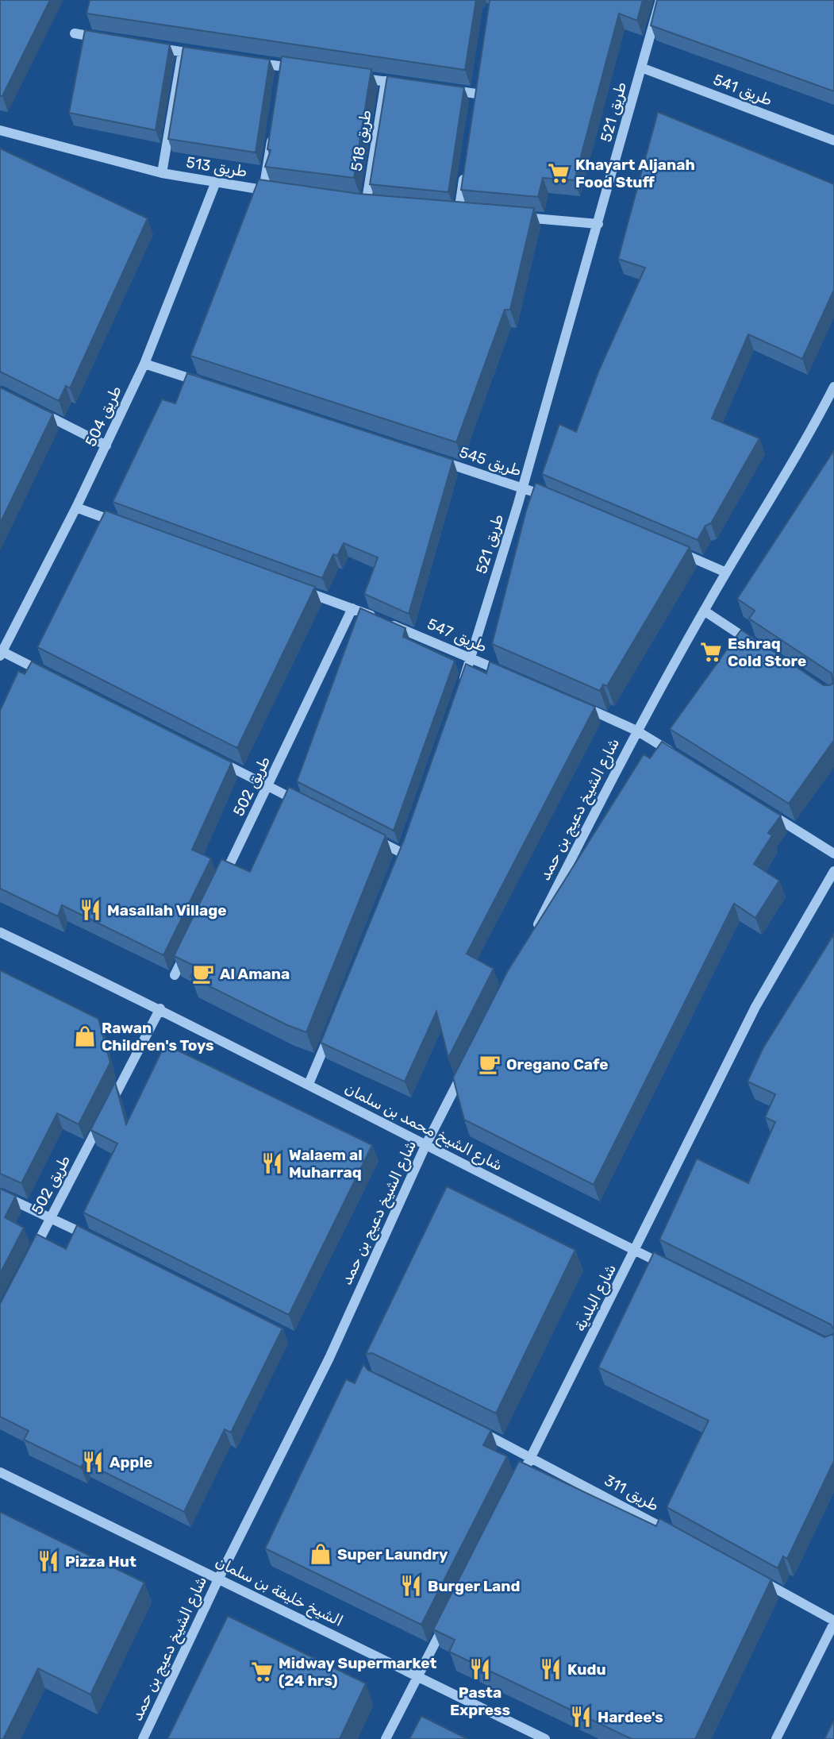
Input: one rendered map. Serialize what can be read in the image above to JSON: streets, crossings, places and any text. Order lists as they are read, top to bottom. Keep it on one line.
{"streets":{"street":["طريق 541","طريق 521","طريق 518","طريق 513","طريق 504","طريق 545","طريق 547","طريق 502","شارع الشيخ دعيج بن حمد","شارع الشيخ محمد بن سلمان","شارع البلدية","طريق 311","الشيخ خليفة بن سلمان"]},"crossings":[["طريق 541","طريق 521"],["طريق 521","طريق 545"],["طريق 521","طريق 547"],["طريق 513","طريق 504"],["طريق 547","طريق 502"],["طريق 502","شارع الشيخ محمد بن سلمان"],["شارع الشيخ دعيج بن حمد","شارع الشيخ محمد بن سلمان"],["شارع الشيخ دعيج بن حمد","الشيخ خليفة بن سلمان"],["شارع الشيخ محمد بن سلمان","شارع البلدية"],["شارع البلدية","طريق 311"]],"places":{"supermarket":["Khayart Aljanah Food Stuff","Eshraq Cold Store","Midway Supermarket (24 hrs)"],"restaurant":["Masallah Village","Walaem al Muharraq","Apple","Pizza Hut","Burger Land","Pasta Express","Kudu","Hardee's"],"cafe":["Al Amana","Oregano Cafe"],"shop":["Rawan Children's Toys","Super Laundry"]}}
